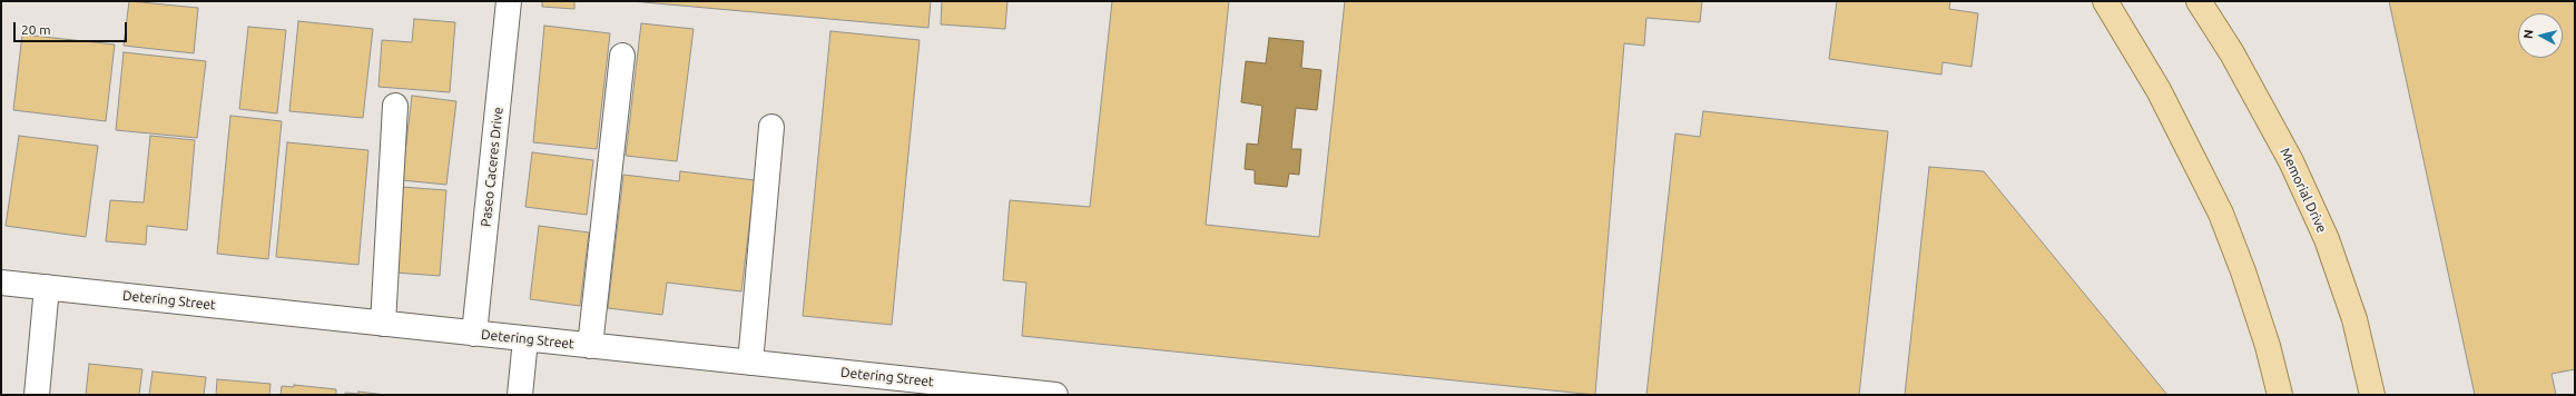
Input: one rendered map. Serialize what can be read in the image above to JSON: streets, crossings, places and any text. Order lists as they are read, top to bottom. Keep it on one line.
{"streets":{"main road":["Memorial Drive"],"street":["Paseo Caceres Drive","Detering Street"]},"crossings":[["Paseo Caceres Drive","Detering Street"]],"scale_bar":"20 m","north":"left"}
